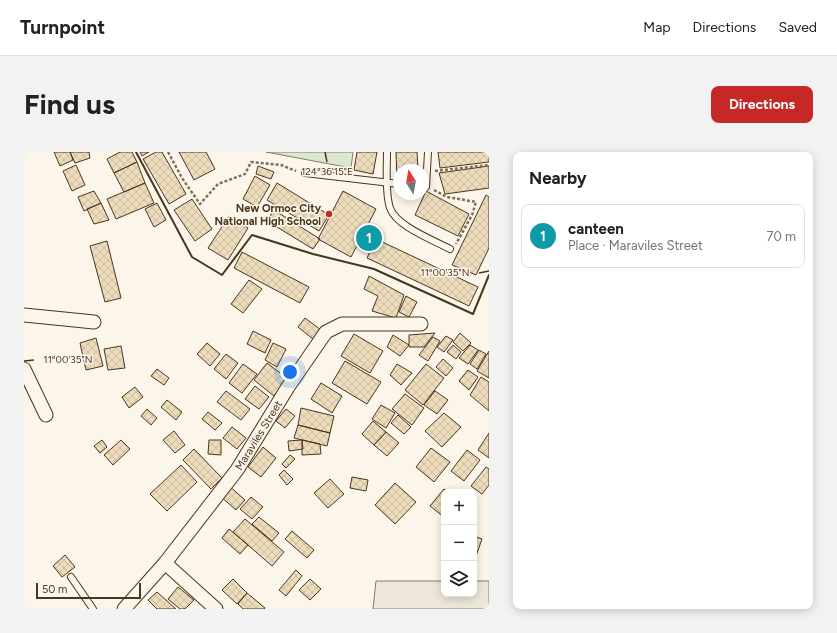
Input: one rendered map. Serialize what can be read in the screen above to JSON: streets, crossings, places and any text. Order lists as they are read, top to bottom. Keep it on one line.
{"streets":{"street":["Maraviles Street"]},"places":["New Ormoc City National High School"],"scale_bar":"50 m","north":"top","page":{"header":"Turnpoint","nav":["Map","Directions","Saved"],"buttons":"Directions","title":"Find us","heading":"Nearby","list":[{"mark":"1","name":"canteen","note":"Place · Maraviles Street","value":"70 m"}],"pins":"1","map_buttons":["+","−"],"scale":"50 m"},"coordinates":["124°36'15\"E","11°00'35\"N"]}
